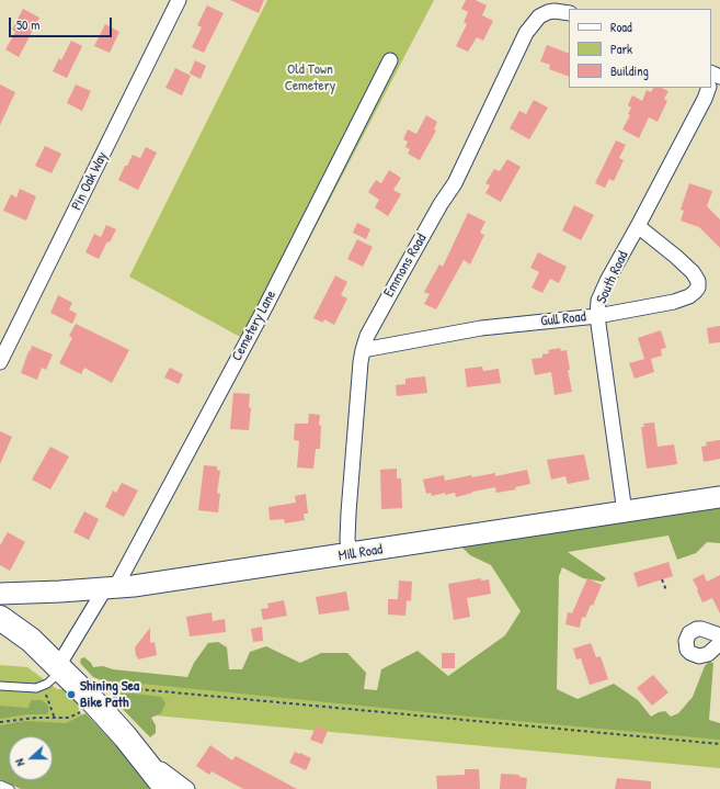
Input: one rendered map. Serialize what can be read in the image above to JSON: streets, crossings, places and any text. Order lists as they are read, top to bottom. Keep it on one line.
{"streets":{"street":["Pin Oak Way","Emmons Road","South Road","Gull Road","Cemetery Lane","Mill Road"]},"crossings":[["Emmons Road","Gull Road"],["Emmons Road","Mill Road"],["South Road","Gull Road"],["South Road","Mill Road"],["Cemetery Lane","Mill Road"]],"parks":["Old Town Cemetery"],"places":["Shining Sea Bike Path"],"legend":["Road","Park","Building"],"scale_bar":"50 m","north":"left"}
